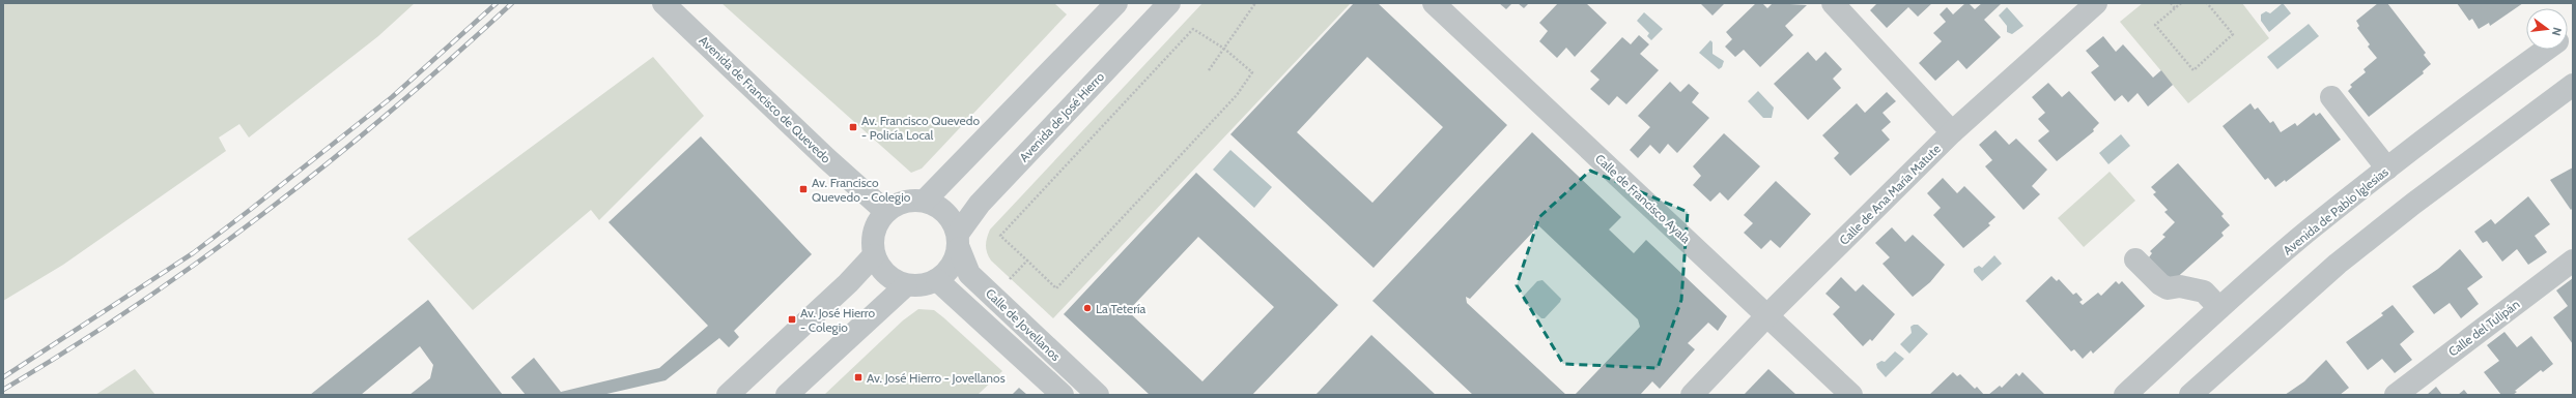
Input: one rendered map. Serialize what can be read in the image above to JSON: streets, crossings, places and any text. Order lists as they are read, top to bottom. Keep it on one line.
{"streets":{"street":["Avenida de Francisco de Quevedo","Avenida de José Hierro","Calle de Ana María Matute","Calle de Francisco Ayala","Avenida de Pablo Iglesias","Calle de Jovellanos","Calle del Tulipán"]},"crossings":[["Avenida de Francisco de Quevedo","Avenida de José Hierro"],["Avenida de Francisco de Quevedo","Calle de Jovellanos"],["Avenida de José Hierro","Calle de Jovellanos"],["Calle de Ana María Matute","Calle de Francisco Ayala"]],"places":{"transit":["Av. Francisco Quevedo - Policía Local","Av. Francisco Quevedo - Colegio","Av. José Hierro - Colegio","Av. José Hierro - Jovellanos"],"other":["La Tetería"]},"north":"right"}
